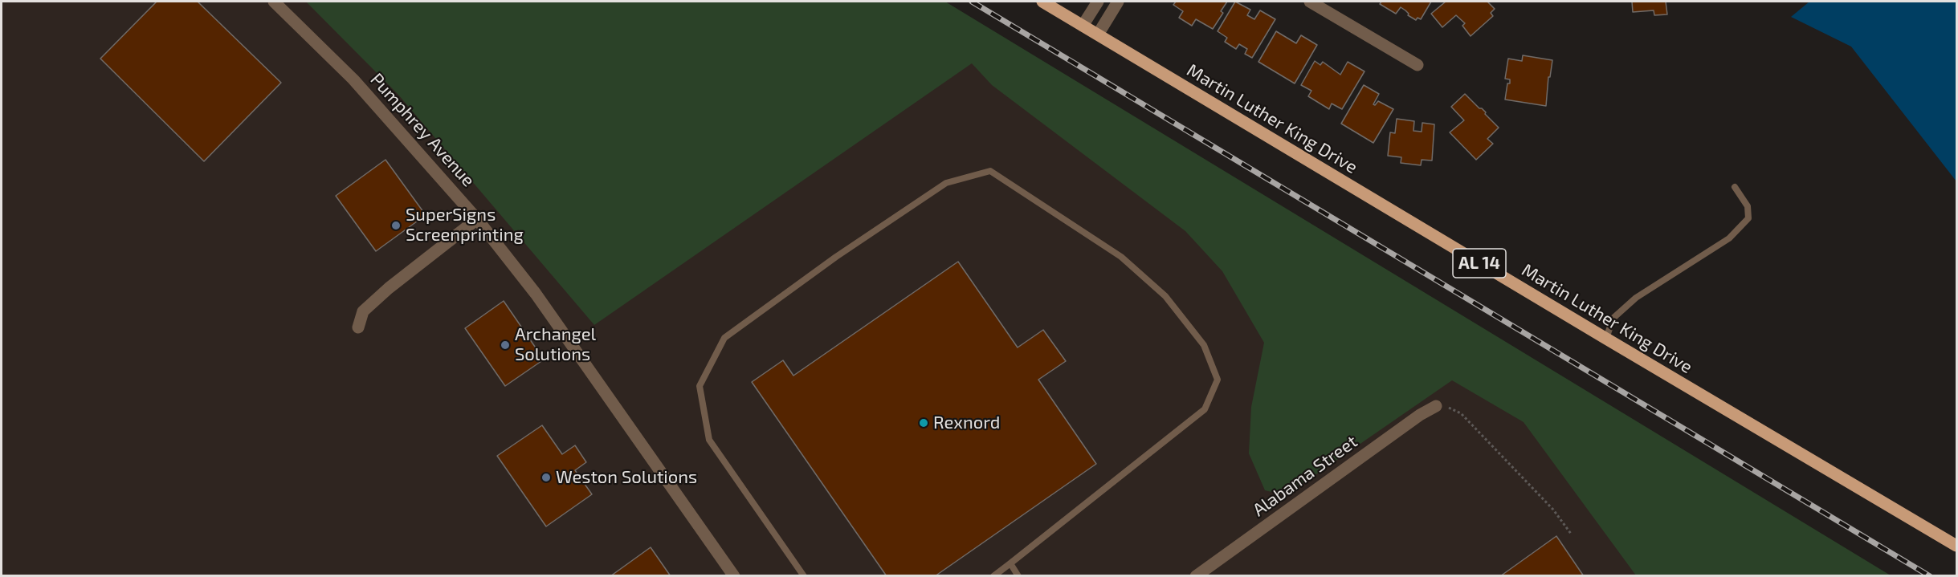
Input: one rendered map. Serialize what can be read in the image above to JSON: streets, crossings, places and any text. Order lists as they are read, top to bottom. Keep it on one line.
{"streets":{"main road":["Martin Luther King Drive","AL 14"],"street":["Pumphrey Avenue","Alabama Street"]},"places":["SuperSigns Screenprinting","Archangel Solutions","Rexnord","Weston Solutions"]}
